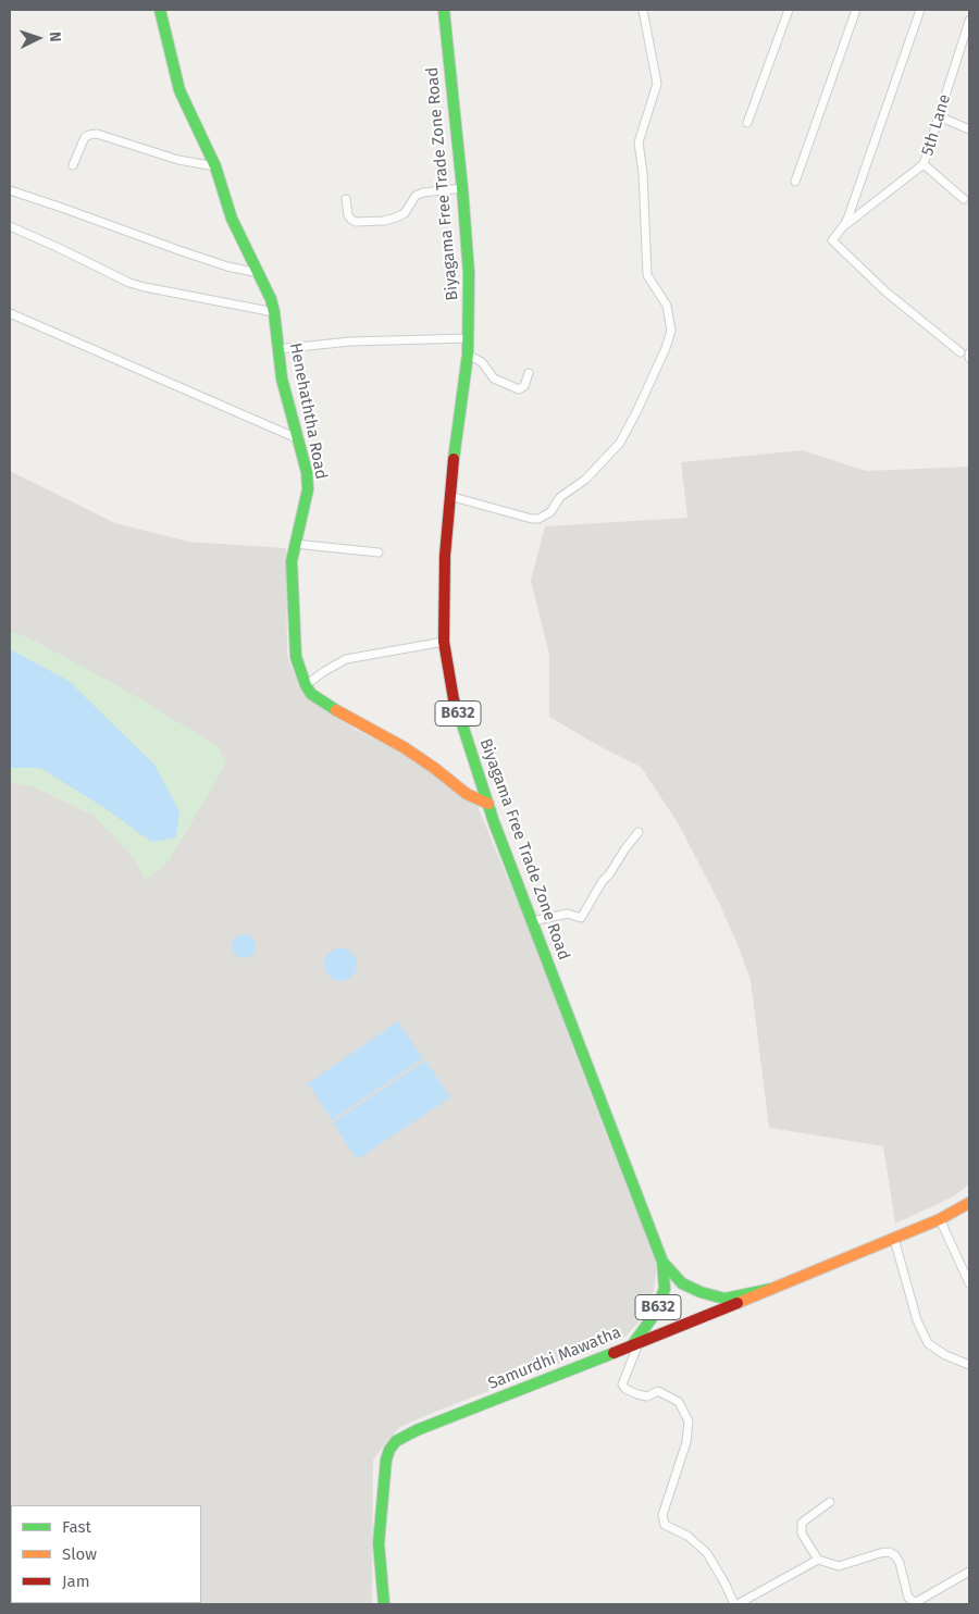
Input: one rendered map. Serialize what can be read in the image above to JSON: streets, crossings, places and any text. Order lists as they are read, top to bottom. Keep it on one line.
{"streets":{"main road":["Biyagama Free Trade Zone Road","Henehaththa Road","B632","Samurdhi Mawatha"],"street":["5th Lane"]},"crossings":[["Biyagama Free Trade Zone Road","Henehaththa Road"],["Biyagama Free Trade Zone Road","Samurdhi Mawatha"]],"legend":["Fast","Slow","Jam"],"north":"right"}
